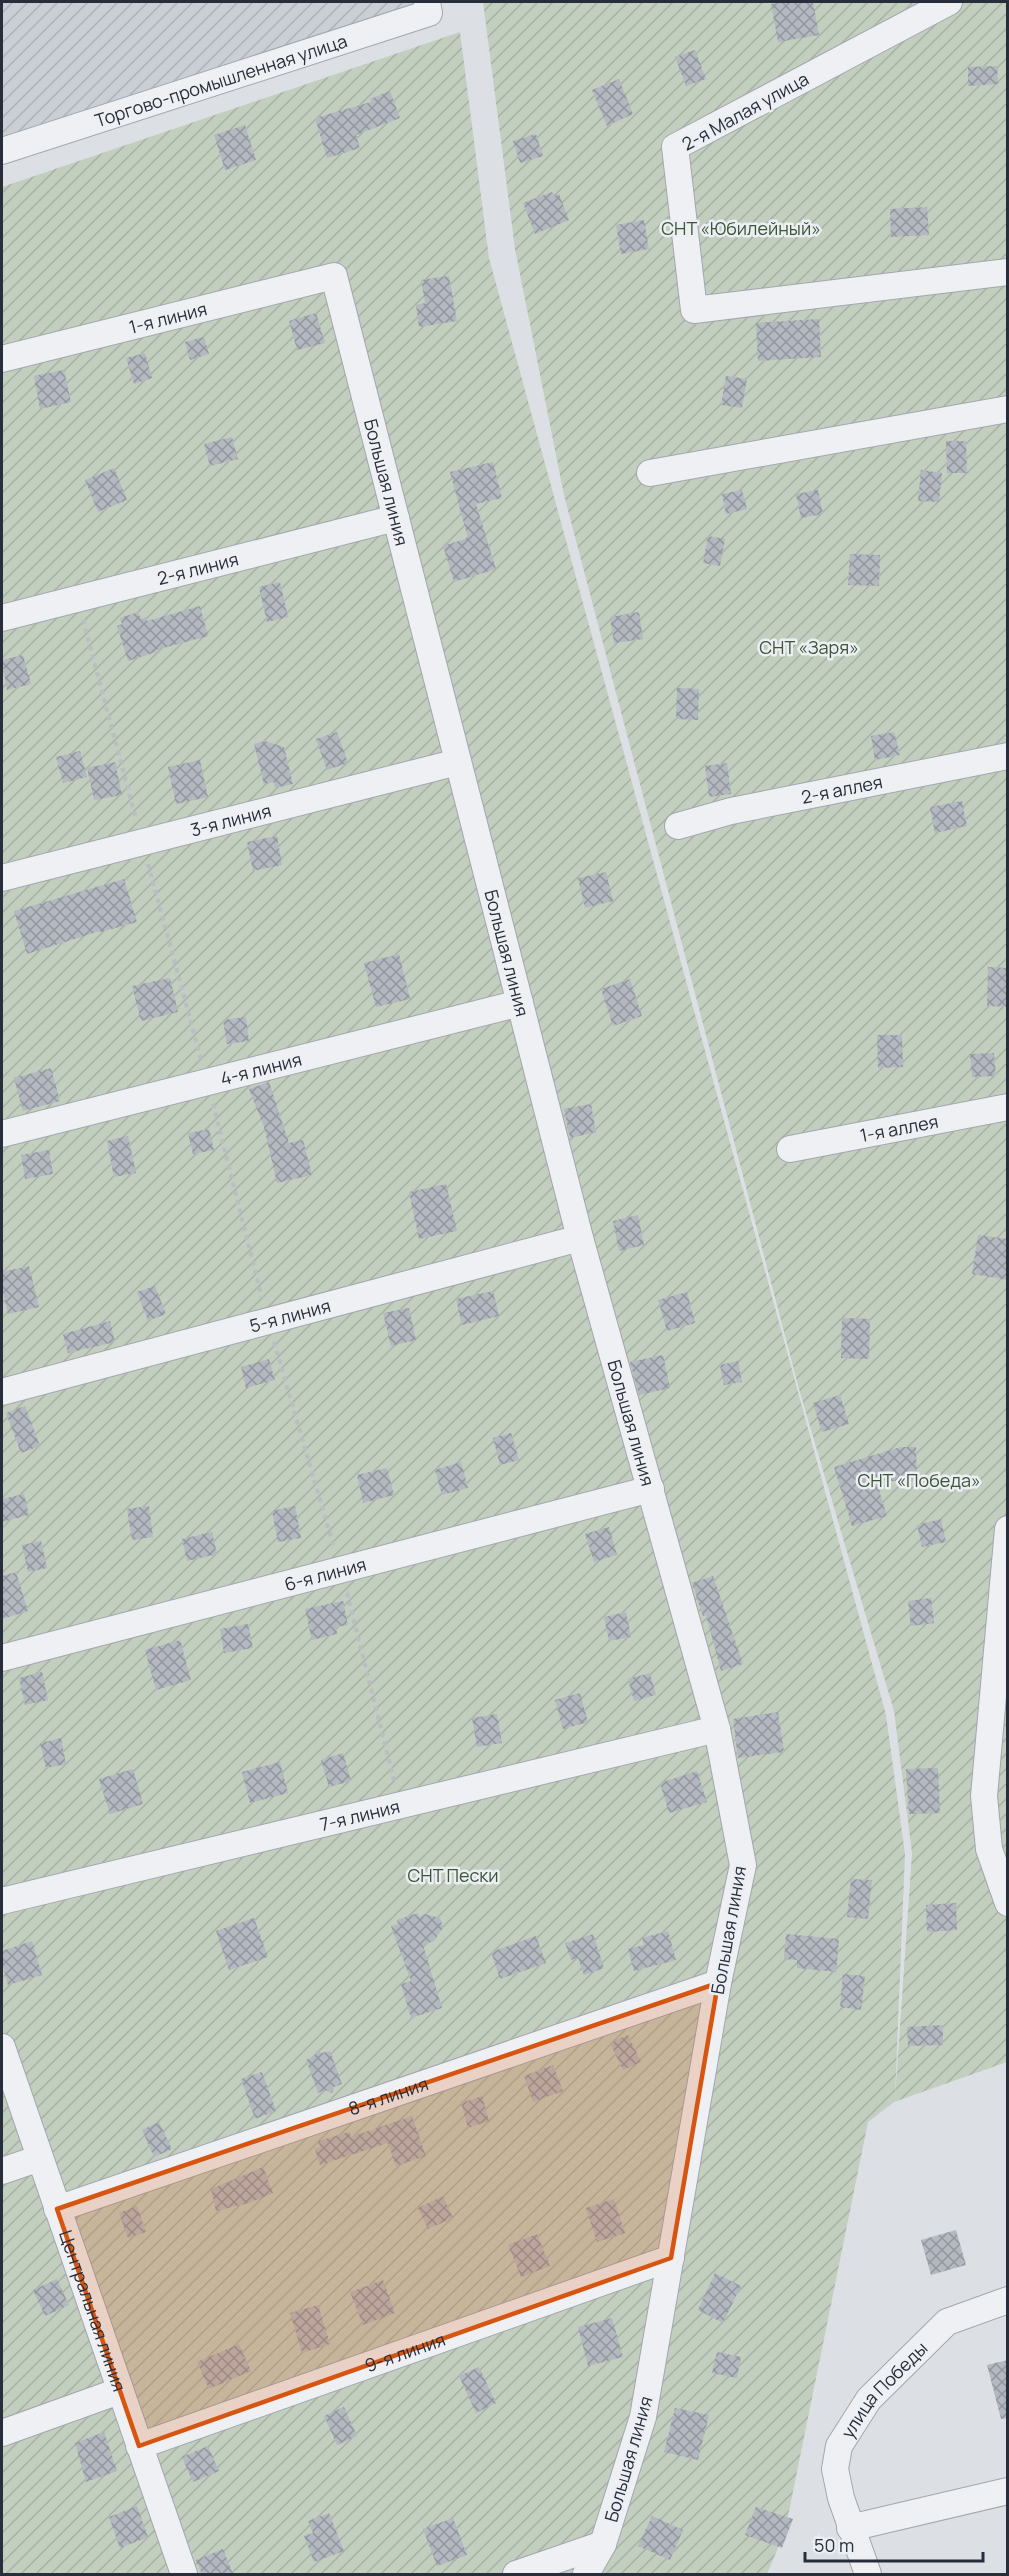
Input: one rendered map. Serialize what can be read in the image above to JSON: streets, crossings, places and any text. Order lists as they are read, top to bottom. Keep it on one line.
{"streets":{"street":["Торгово-промышленная улица","2-я Малая улица","1-я линия","Большая линия","2-я линия","2-я аллея","3-я линия","4-я линия","1-я аллея","5-я линия","6-я линия","7-я линия","8-я линия","Центральная линия","9-я линия","улица Победы"]},"crossings":[["1-я линия","Большая линия"],["Большая линия","2-я линия"],["Большая линия","3-я линия"],["Большая линия","4-я линия"],["Большая линия","5-я линия"],["Большая линия","6-я линия"],["Большая линия","7-я линия"],["Большая линия","8-я линия"],["Большая линия","9-я линия"],["8-я линия","Центральная линия"],["Центральная линия","9-я линия"]],"parks":["СНТ «Юбилейный»","СНТ «Заря»","СНТ «Победа»","СНТ Пески"],"scale_bar":"50 m"}
